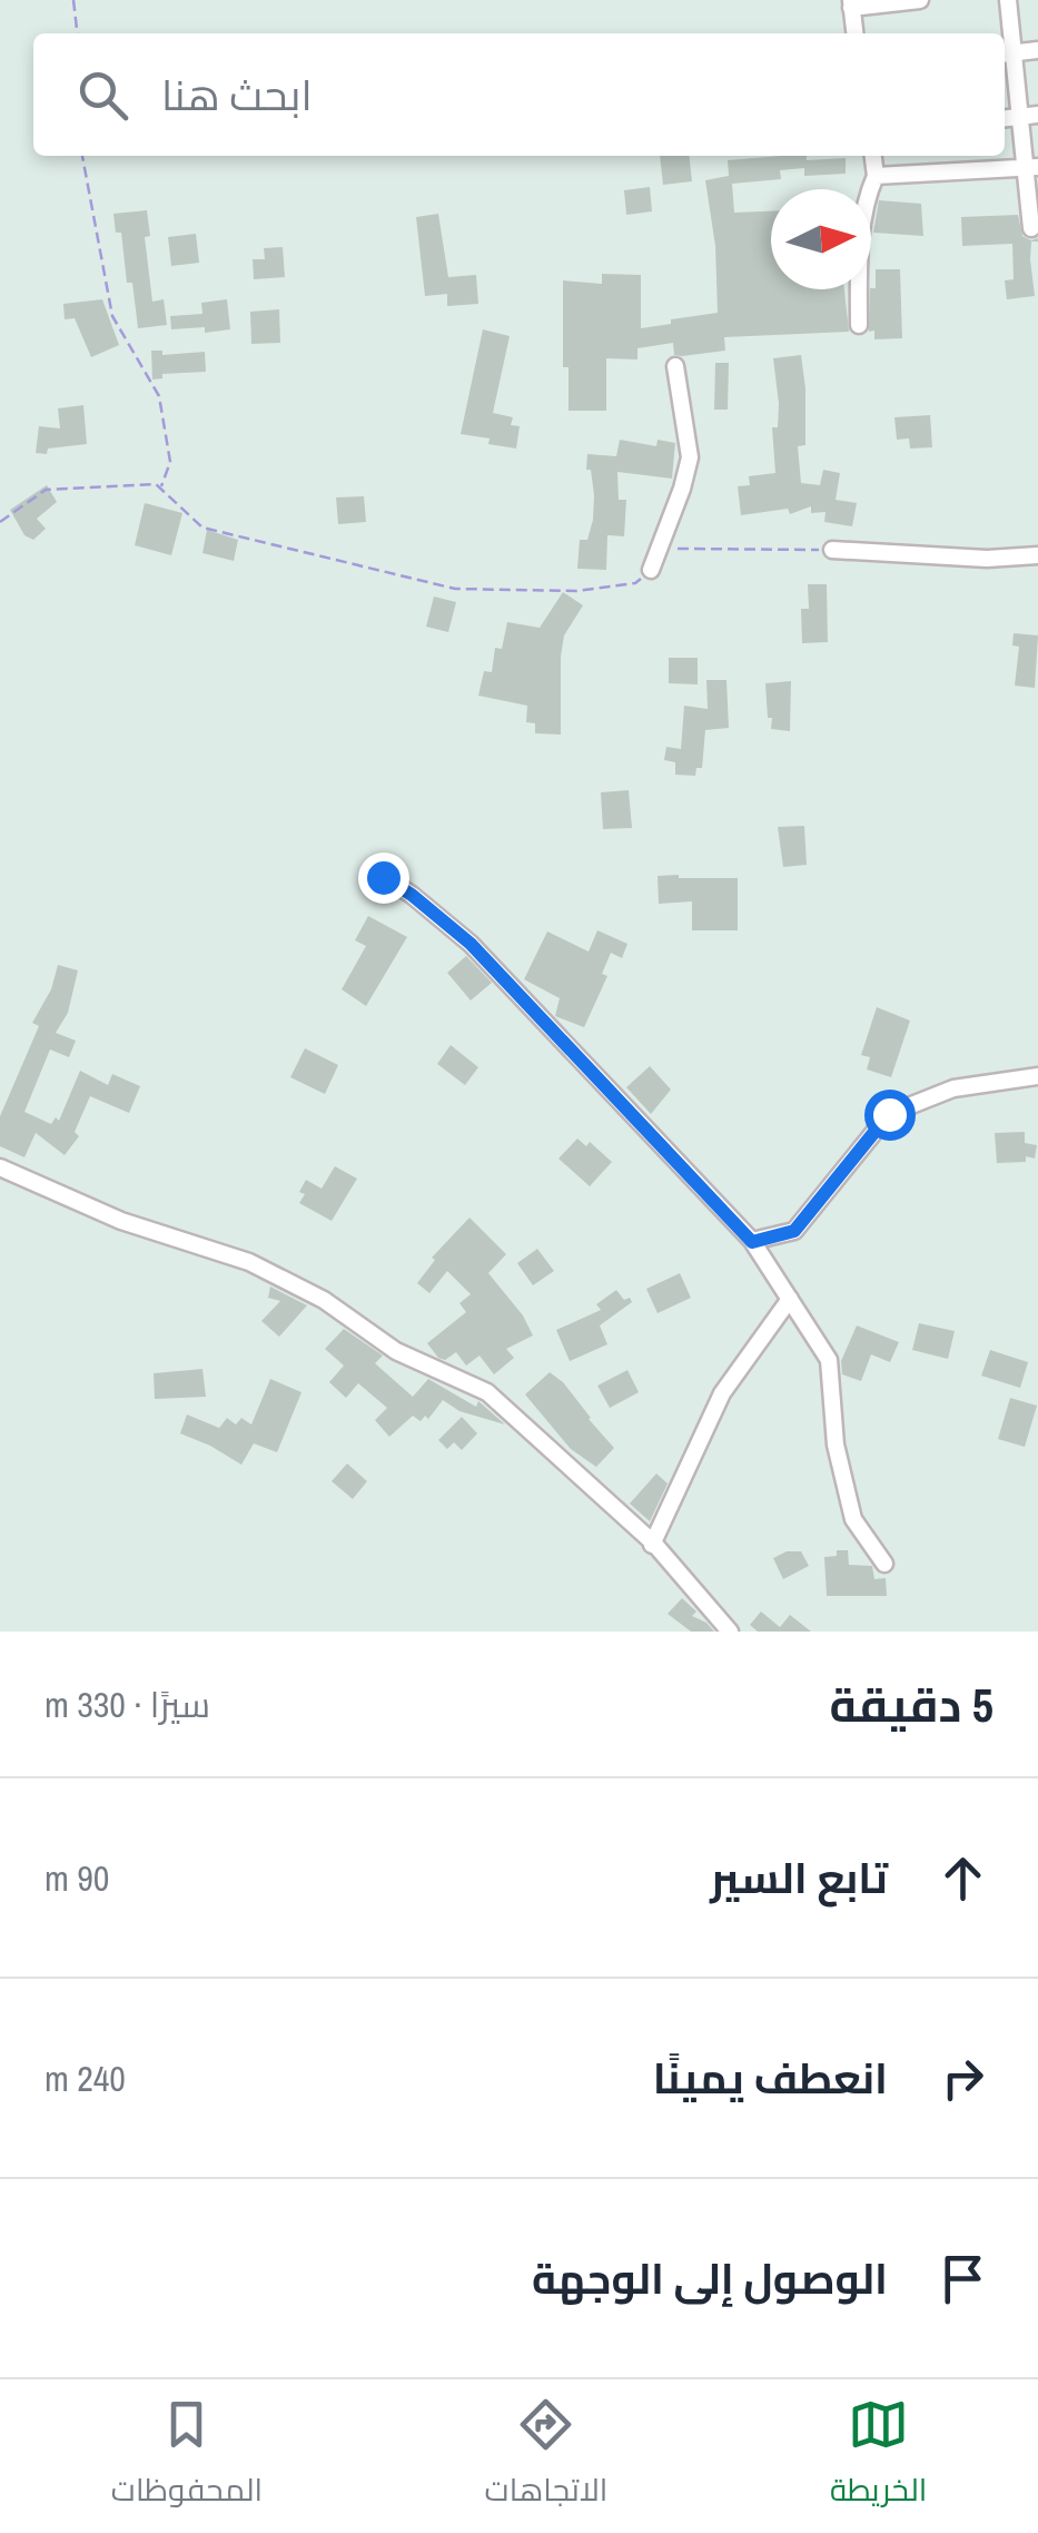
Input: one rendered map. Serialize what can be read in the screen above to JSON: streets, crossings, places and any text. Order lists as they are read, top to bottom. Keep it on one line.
{"north":"right","page":{"search":"ابحث هنا","heading":["5 دقيقة","سيرًا · 330 m"],"list":[["تابع السير","90 m"],["انعطف يمينًا","240 m"],"الوصول إلى الوجهة"],"nav":["الخريطة","الاتجاهات","المحفوظات"]}}
